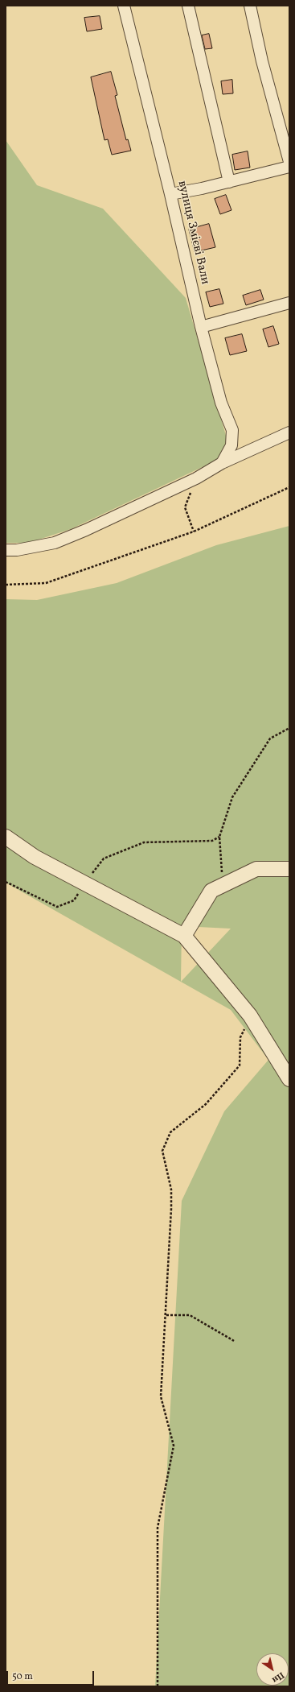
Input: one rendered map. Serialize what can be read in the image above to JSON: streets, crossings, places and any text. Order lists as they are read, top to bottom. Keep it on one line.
{"streets":{"street":["вулиця Змієві Вали"]},"scale_bar":"50 m","north":"bottom right"}
